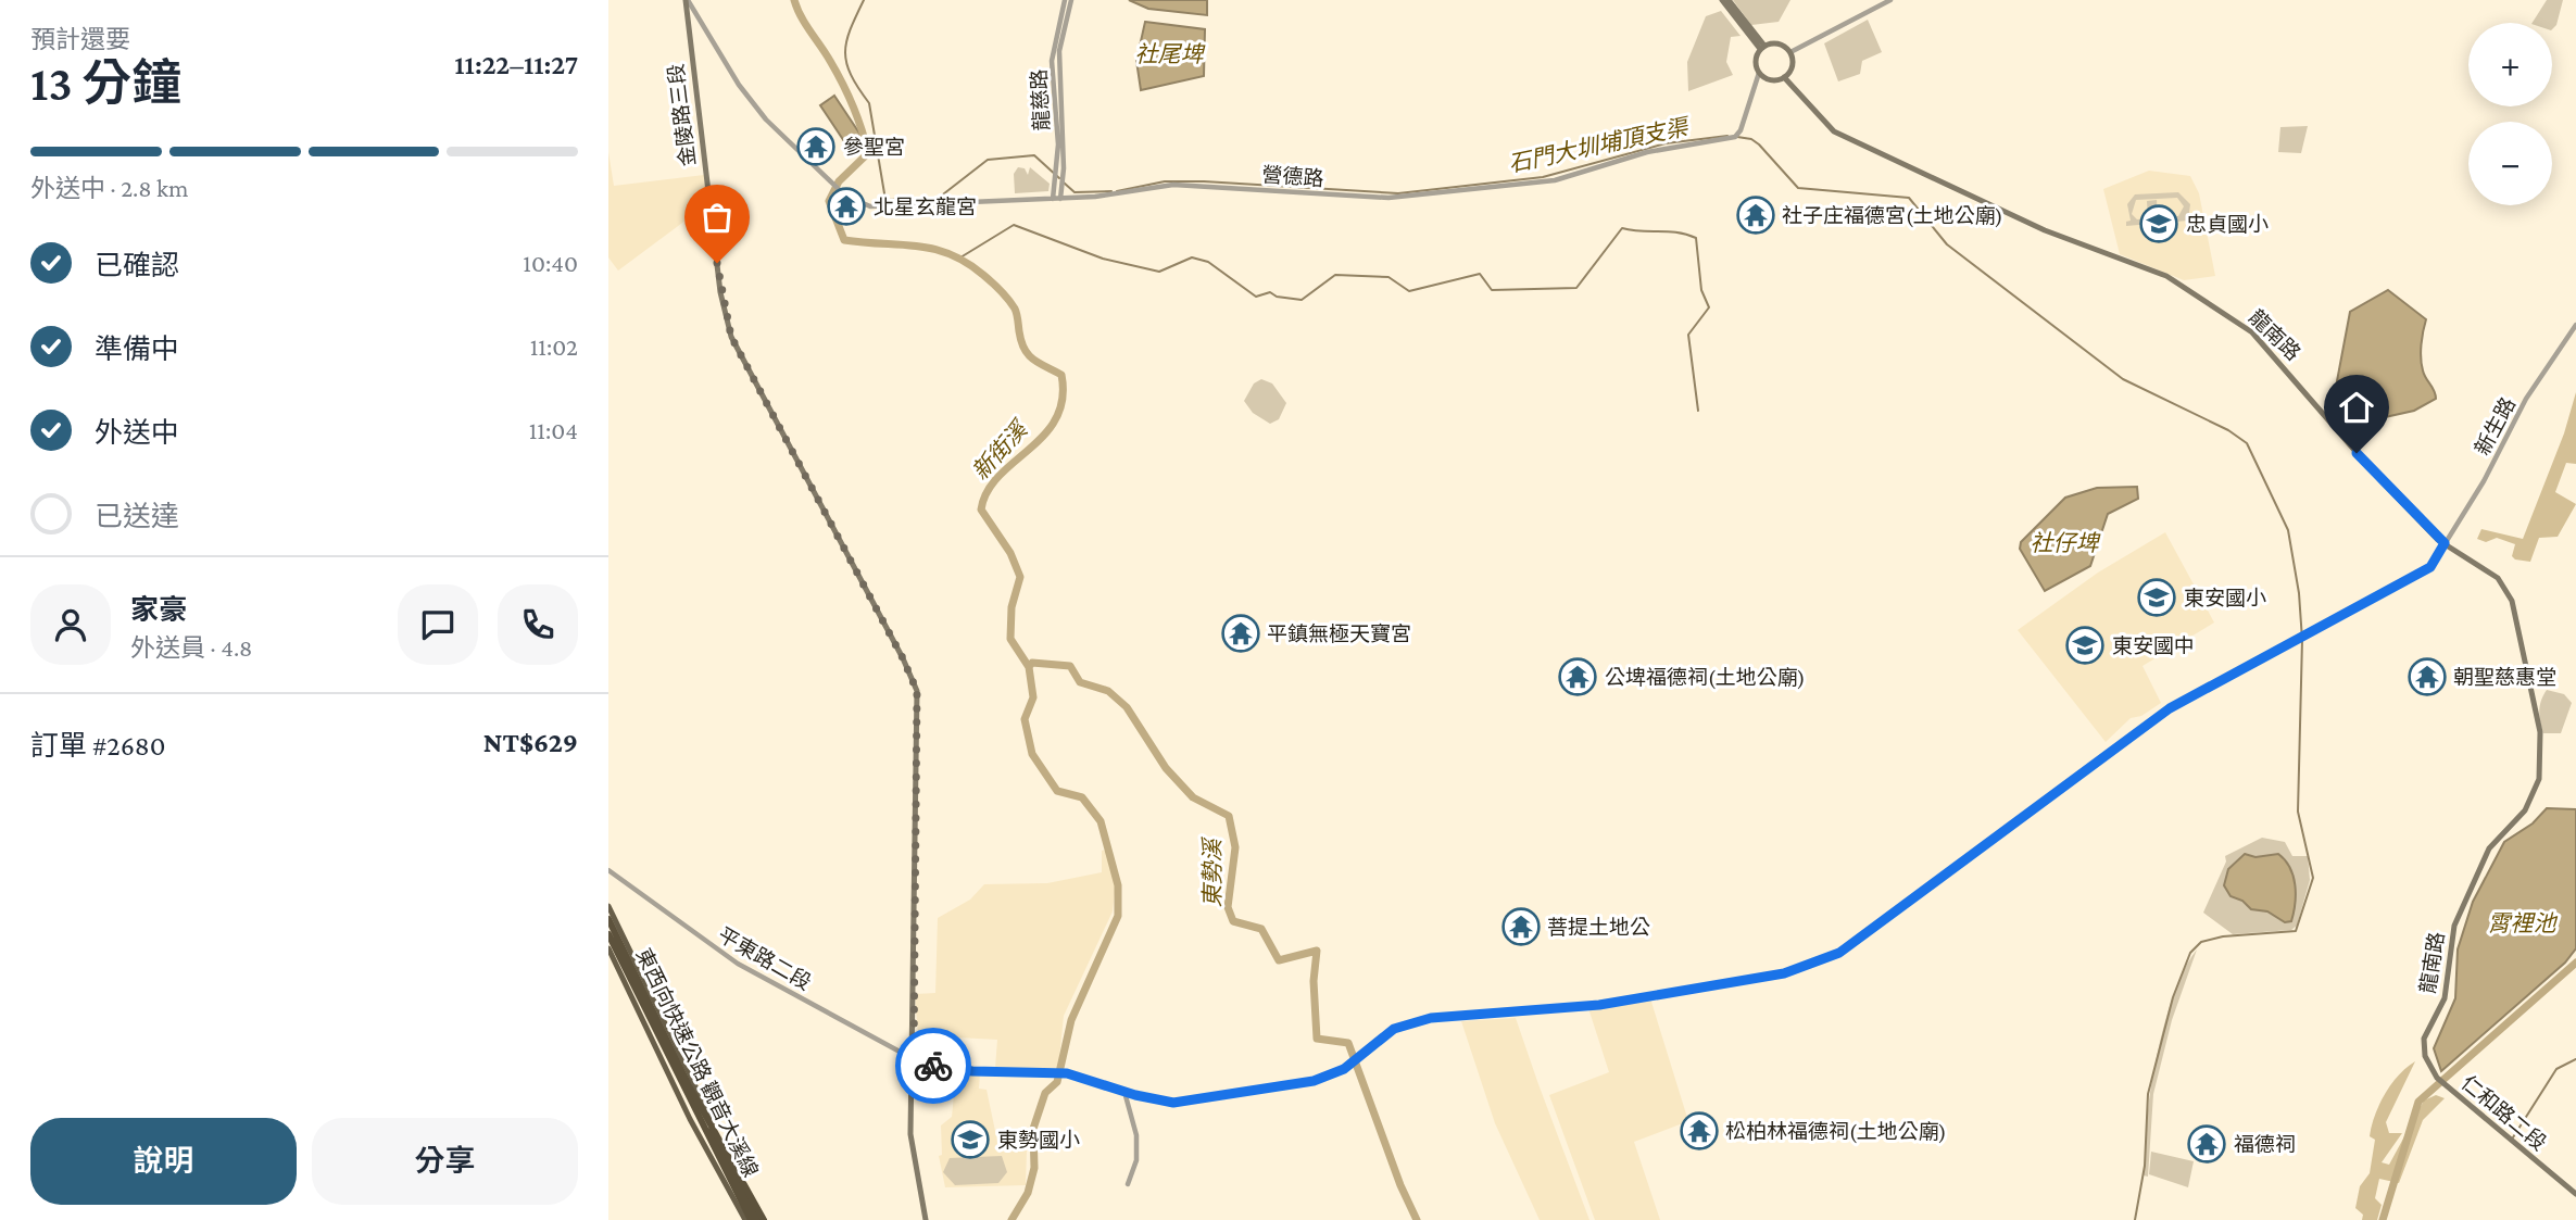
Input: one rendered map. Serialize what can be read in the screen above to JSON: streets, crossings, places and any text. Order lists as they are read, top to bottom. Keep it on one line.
{"streets":{"highway":["東西向快速公路 觀音大溪線"],"main road":["金陵路三段","龍南路","仁和路二段"],"street":["龍慈路","營德路","新生路","平東路二段"]},"crossings":[["龍慈路","營德路"],["金陵路三段","營德路"],["金陵路三段","平東路二段"],["營德路","龍南路"],["龍南路","新生路"],["龍南路","仁和路二段"],["新生路","平東路二段"]],"water":["社尾埤","石門大圳埔頂支渠","新街溪","社仔埤","東勢溪","霄裡池"],"places":{"temple":["參聖宮","北星玄龍宮","社子庄福德宮(土地公廟)","平鎮無極天寶宮","公埤福德祠(土地公廟)","朝聖慈惠堂","菩提土地公","松柏林福德祠(土地公廟)","福德祠"],"school or university":["忠貞國小","東安國小","東安國中","東勢國小"]},"page":{"heading":["13 分鐘","預計還要","11:22–11:27"],"panel":["家豪","外送員 · 4.8","訂單 #2680","NT$629"],"map_buttons":["+","−"],"bar":"外送中 · 2.8 km","list":[["已確認","10:40"],["準備中","11:02"],["外送中","11:04"],"已送達"],"buttons":["說明","分享"]}}
